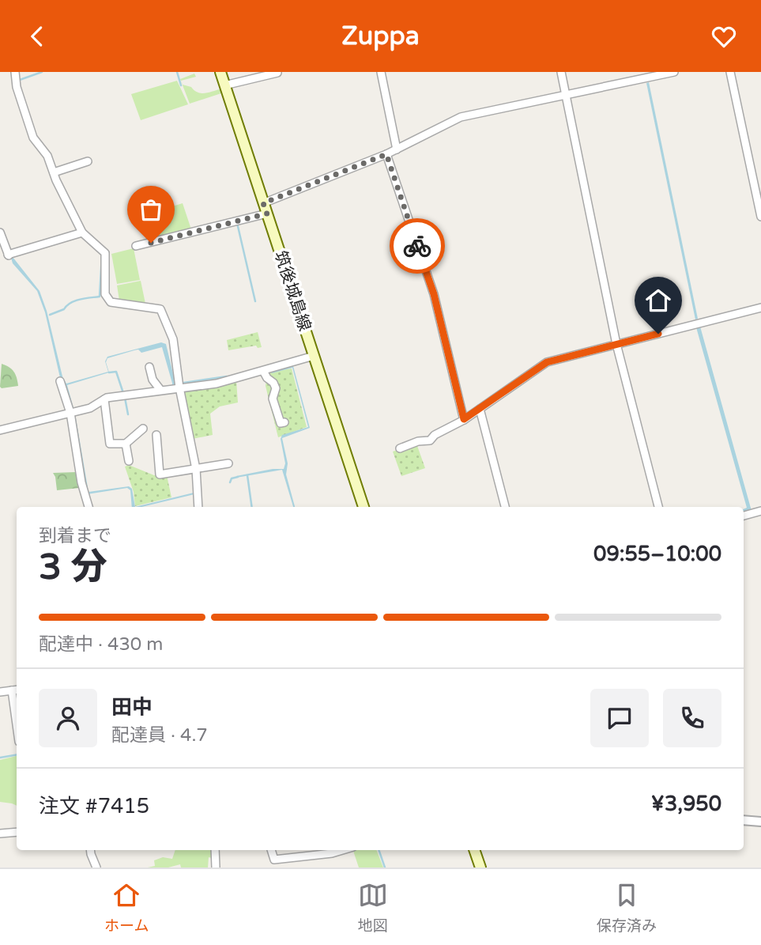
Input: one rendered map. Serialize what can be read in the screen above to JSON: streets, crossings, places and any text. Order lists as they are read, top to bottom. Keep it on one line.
{"streets":{"main road":["筑後城島線"]},"page":{"header":"Zuppa","heading":["3 分","到着まで","09:55–10:00"],"panel":["田中","配達員 · 4.7","注文 #7415","¥3,950"],"bar":"配達中 · 430 m","tabs":["ホーム","地図","保存済み"]}}
